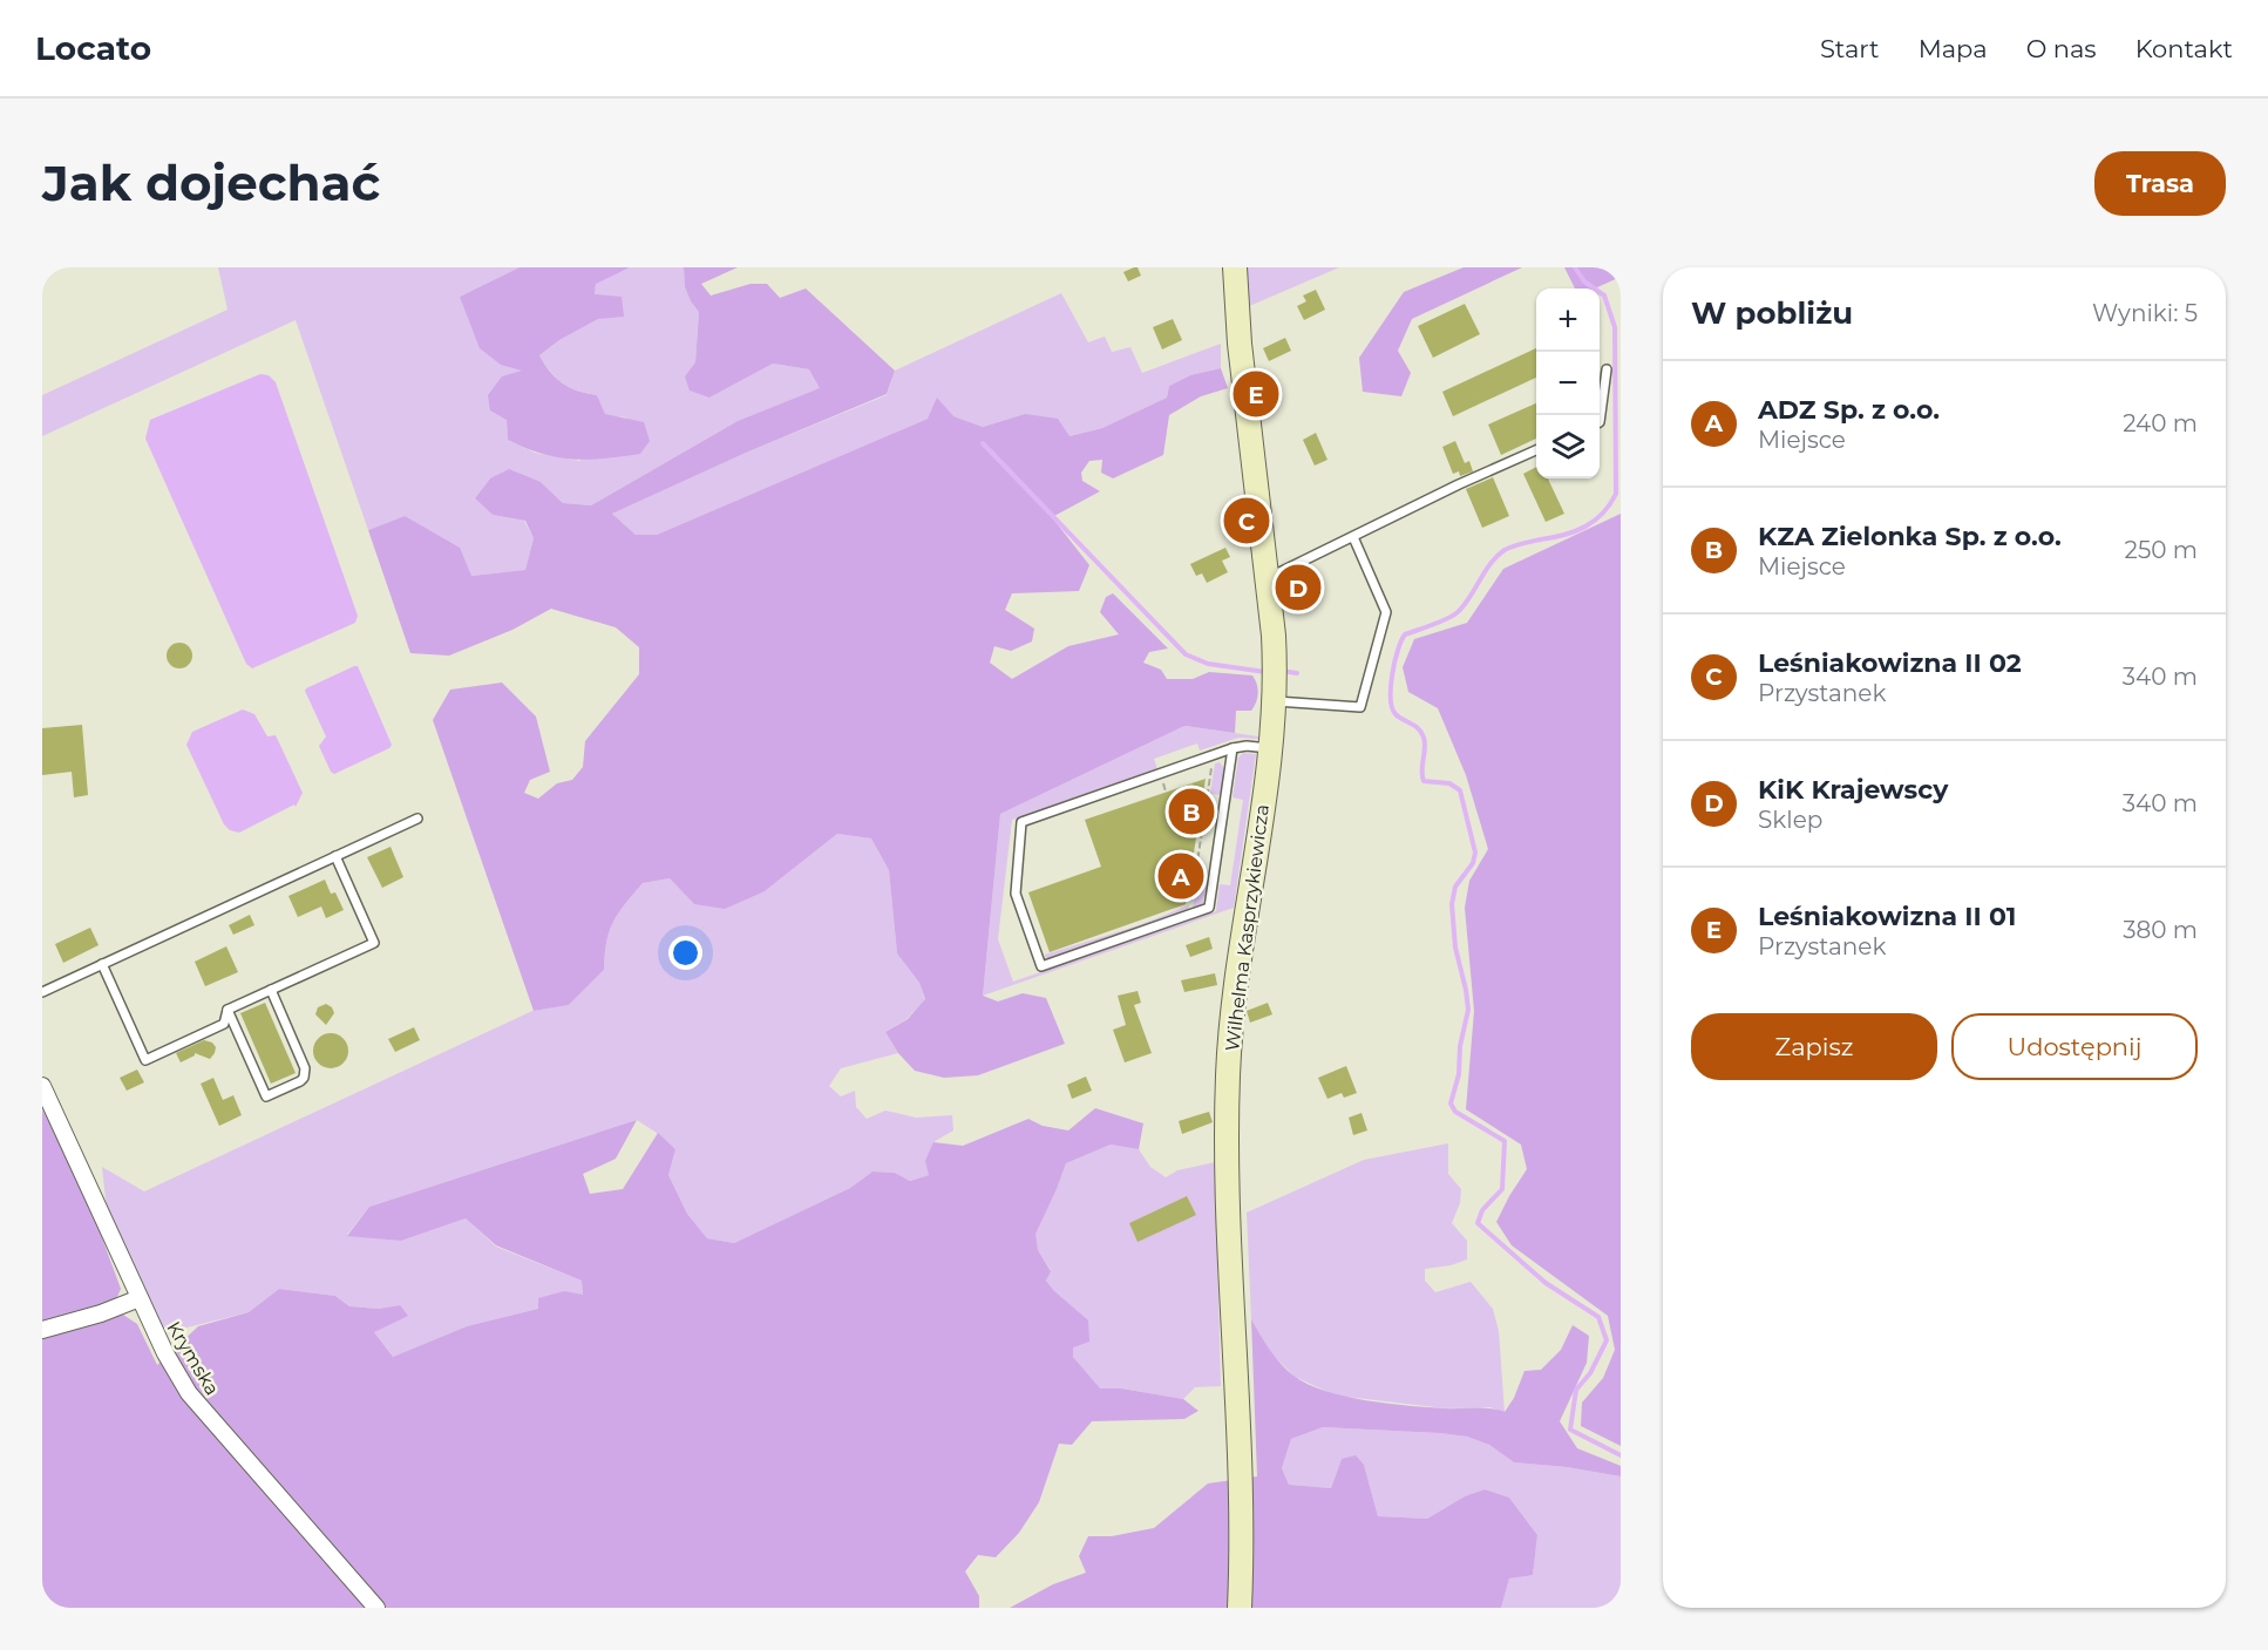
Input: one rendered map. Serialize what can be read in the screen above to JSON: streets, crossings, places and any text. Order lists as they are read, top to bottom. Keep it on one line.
{"streets":{"street":["Wilhelma Kasprzykiewicza","Krymska"]},"page":{"header":"Locato","nav":["Start","Mapa","O nas","Kontakt"],"buttons":["Trasa",["Zapisz","Udostępnij"]],"title":"Jak dojechać","heading":["W pobliżu","Wyniki: 5"],"map_buttons":["+","−"],"list":[{"mark":"A","name":"ADZ Sp. z o.o.","note":"Miejsce","value":"240 m"},{"mark":"B","name":"KZA Zielonka Sp. z o.o.","note":"Miejsce","value":"250 m"},{"mark":"C","name":"Leśniakowizna II 02","note":"Przystanek","value":"340 m"},{"mark":"D","name":"KiK Krajewscy","note":"Sklep","value":"340 m"},{"mark":"E","name":"Leśniakowizna II 01","note":"Przystanek","value":"380 m"}],"pins":["E","C","D","B","A"]}}
